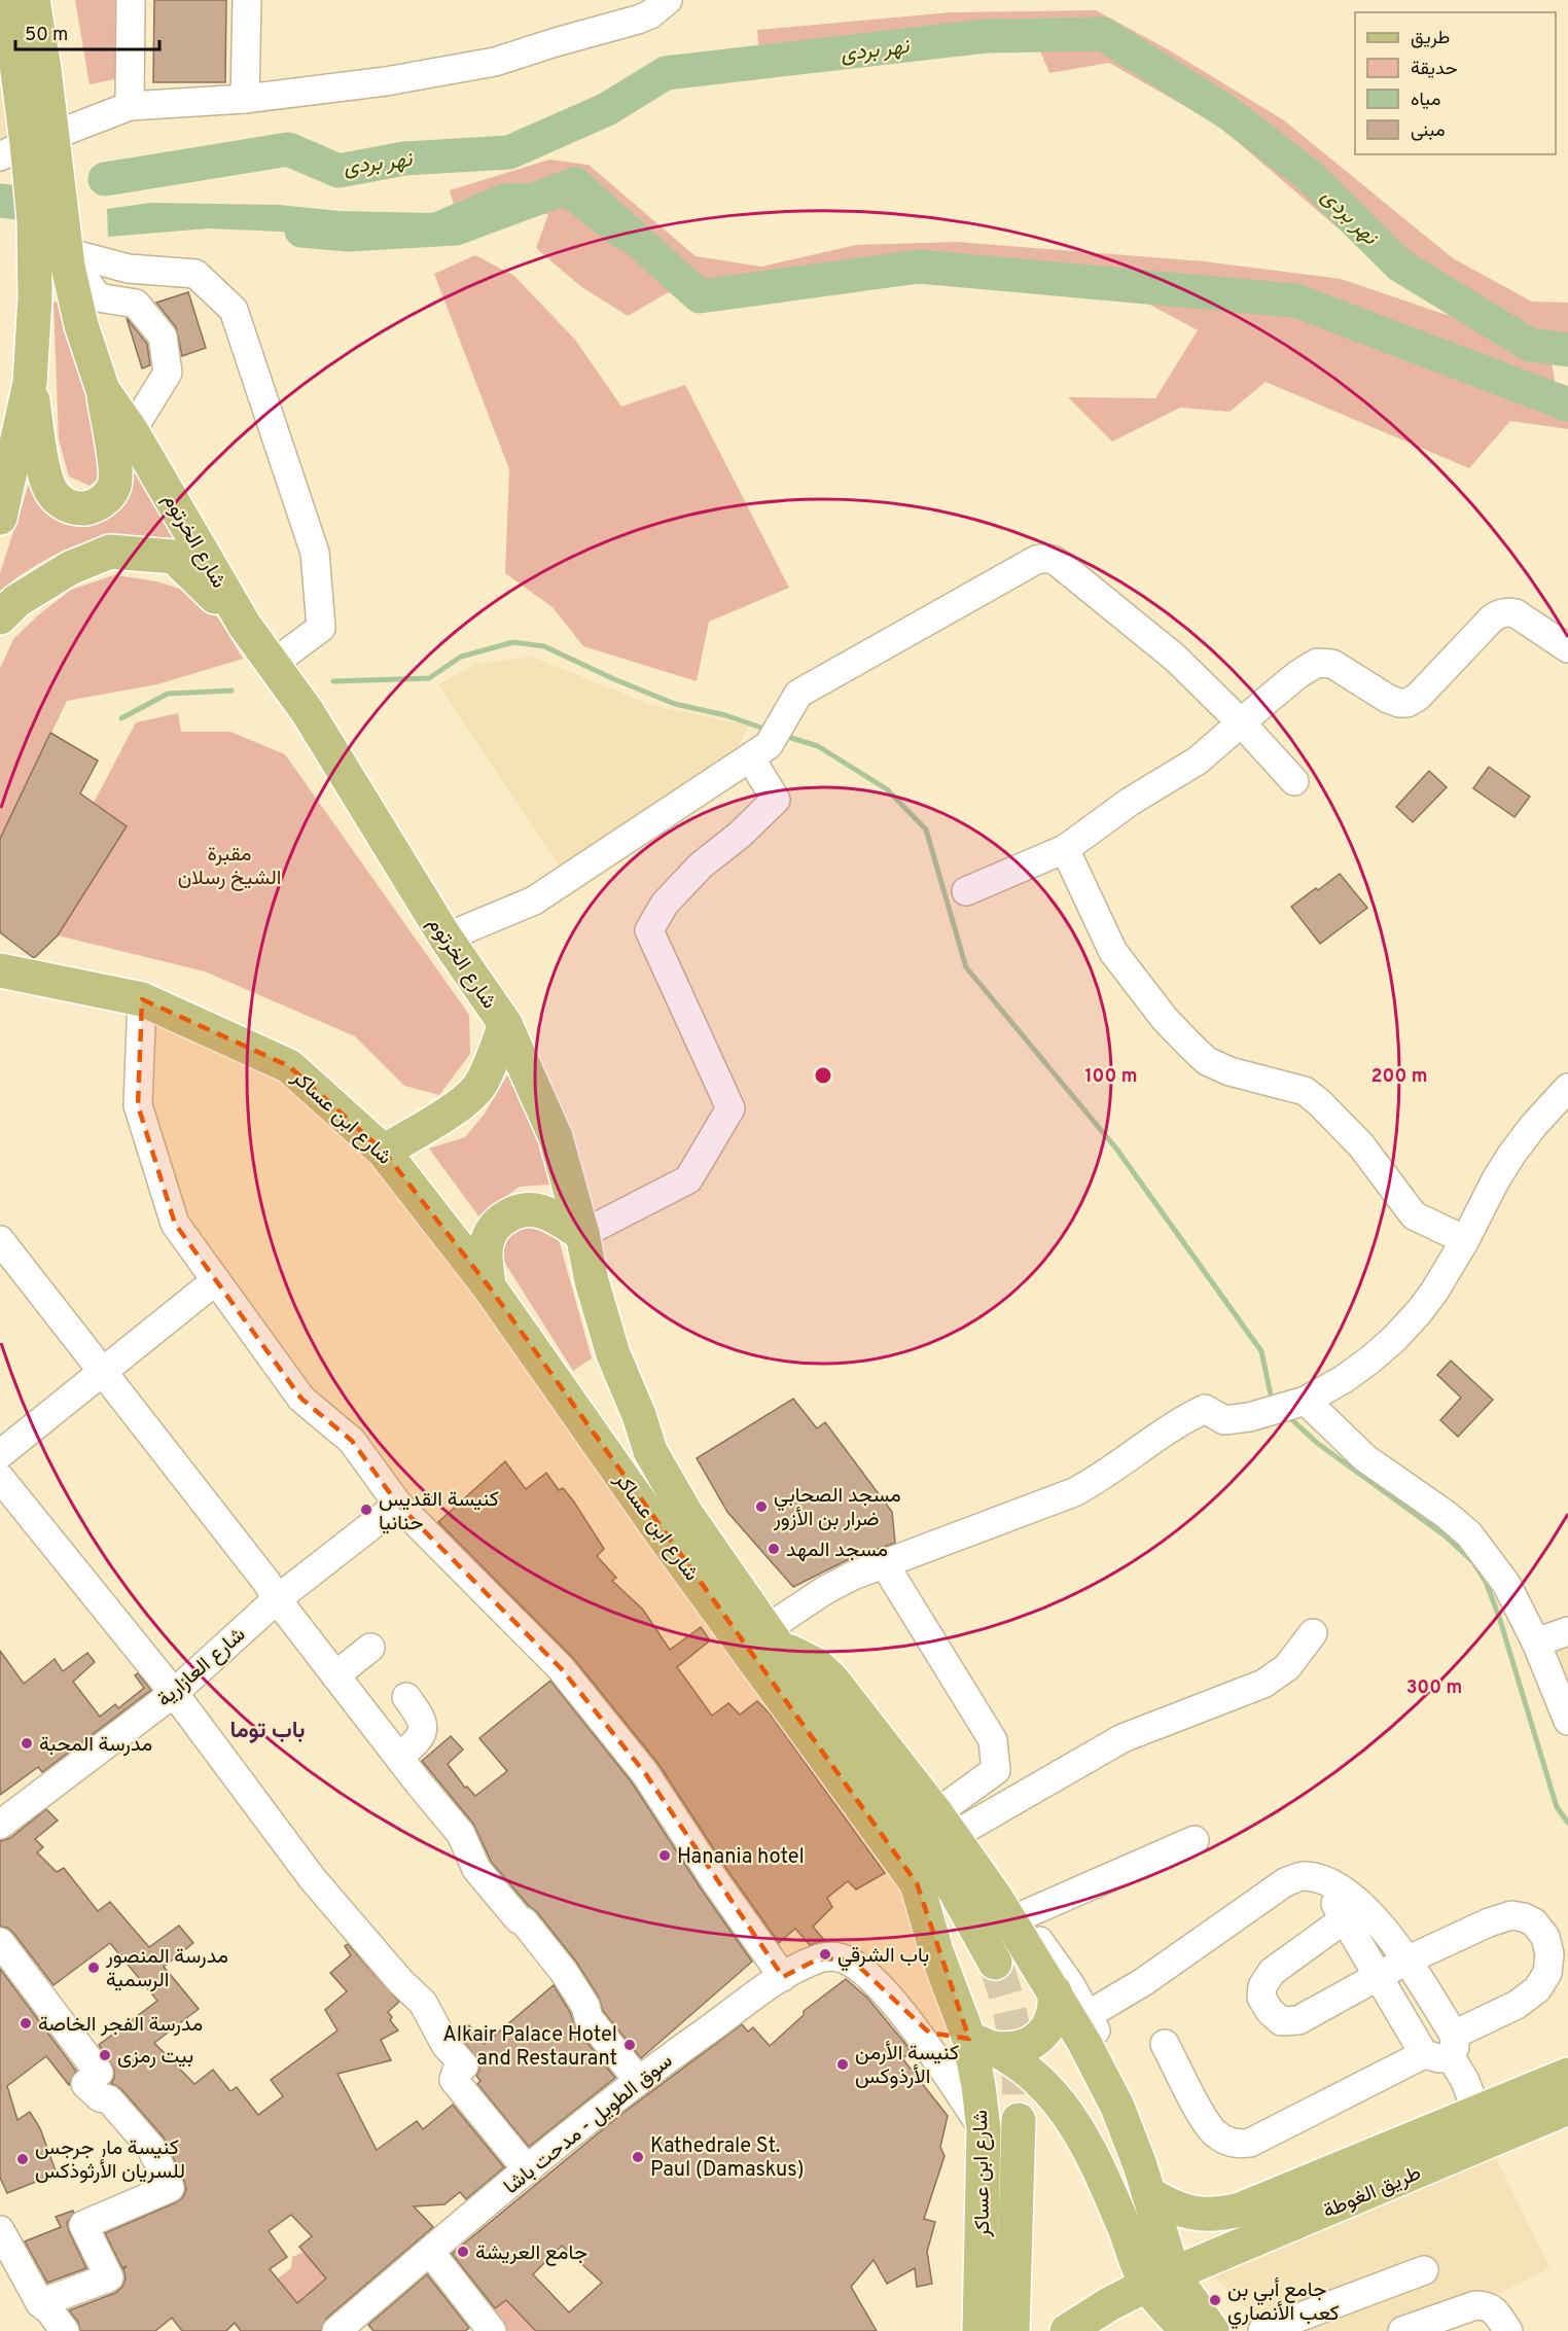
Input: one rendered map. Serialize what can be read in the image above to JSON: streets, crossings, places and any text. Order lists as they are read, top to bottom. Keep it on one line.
{"streets":{"main road":["شارع الخرتوم","شارع ابن عساكر","طريق الغوطة"],"street":["شارع العازارية","سوق الطويل - مدحت باشا"]},"crossings":[["شارع الخرتوم","شارع ابن عساكر"]],"districts":["باب توما"],"water":["نهر بردى"],"parks":["مقبرة الشيخ رسلان"],"places":["مسجد الصحابي ضرار بن الأزور","كنيسة القديس حنانيا","مسجد المهد","مدرسة المحبة","Hanania hotel","باب الشرقي","مدرسة المنصور الرسمية","مدرسة الفجر الخاصة","Alkair Palace Hotel and Restaurant","بيت رمزى","كنيسة الأرمن الأرذوكس","Kathedrale St. Paul (Damaskus)","كنيسة مار جرجس للسريان الأرثوذكس","جامع العريشة","جامع أبي بن كعب الأنصاري"],"legend":["طريق","حديقة","مياه","مبنى"],"scale_bar":"50 m","rings":["100 m","200 m","300 m"]}
